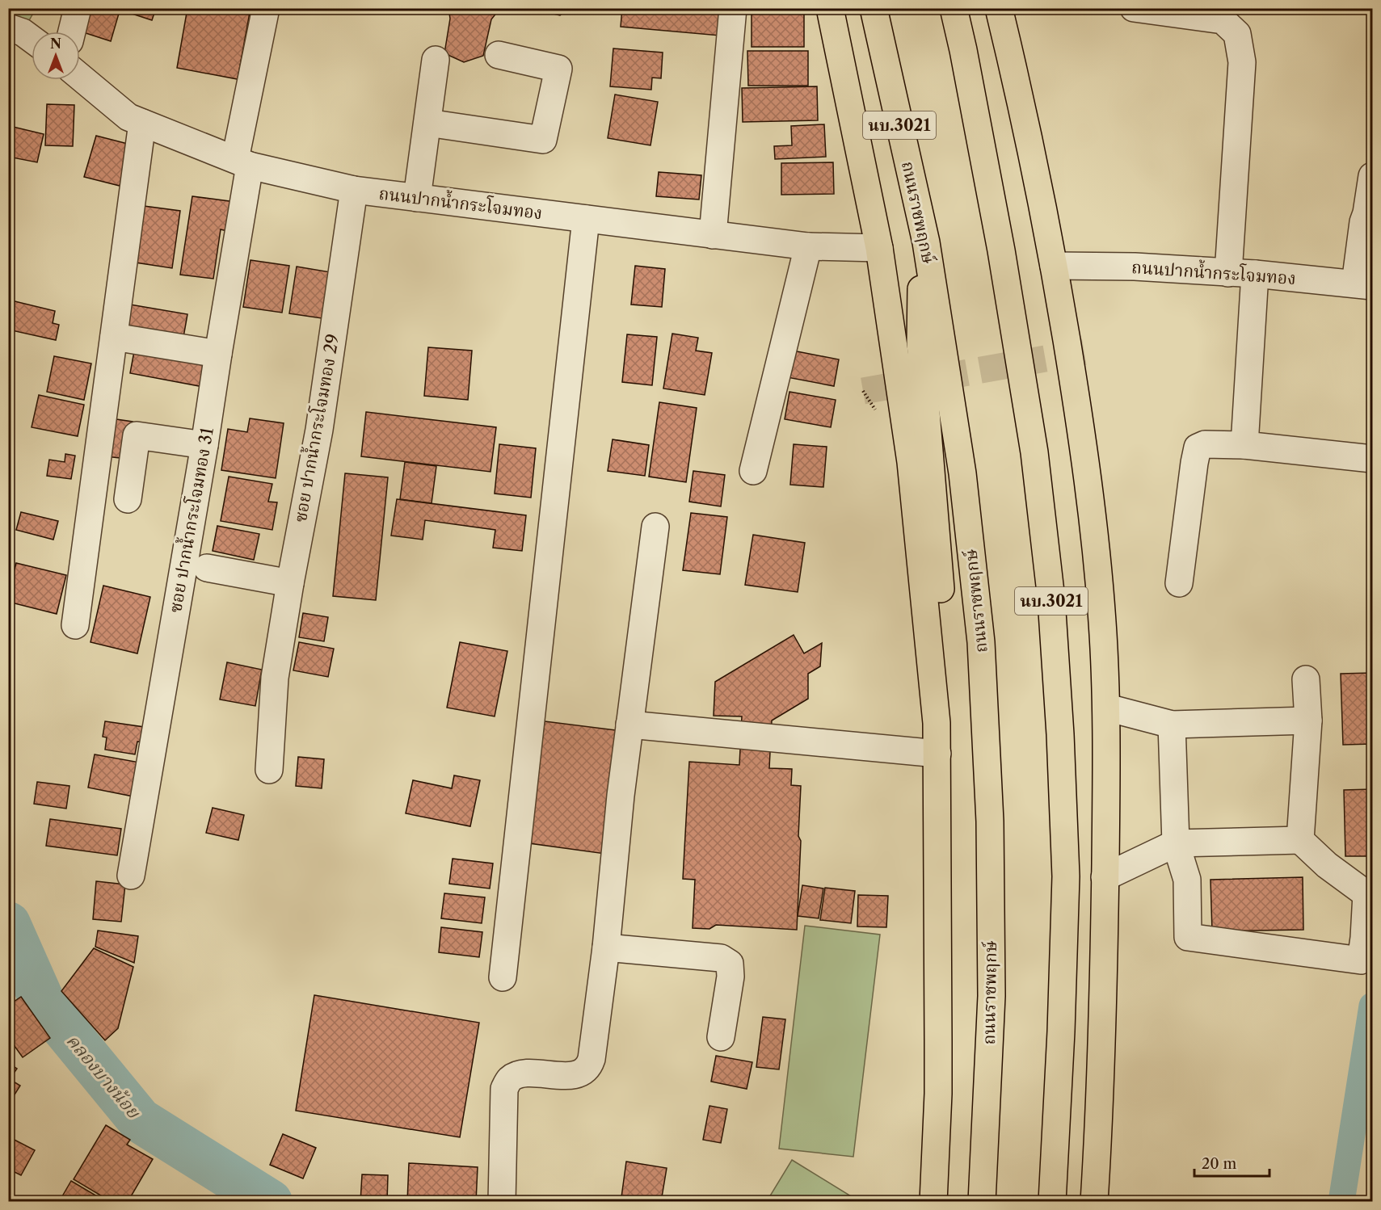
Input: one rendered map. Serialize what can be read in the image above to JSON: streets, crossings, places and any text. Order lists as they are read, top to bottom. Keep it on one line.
{"streets":{"main road":["นบ.3021","ถนนราชพฤกษ์"],"street":["ถนนปากน้ำกระโจมทอง","ซอย ปากน้ำกระโจมทอง 29","ซอย ปากน้ำกระโจมทอง 31"]},"crossings":[["นบ.3021","ถนนปากน้ำกระโจมทอง"],["ถนนปากน้ำกระโจมทอง","ซอย ปากน้ำกระโจมทอง 29"],["ถนนปากน้ำกระโจมทอง","ซอย ปากน้ำกระโจมทอง 31"]],"water":["คลองบางน้อย"],"scale_bar":"20 m","north":"top"}
